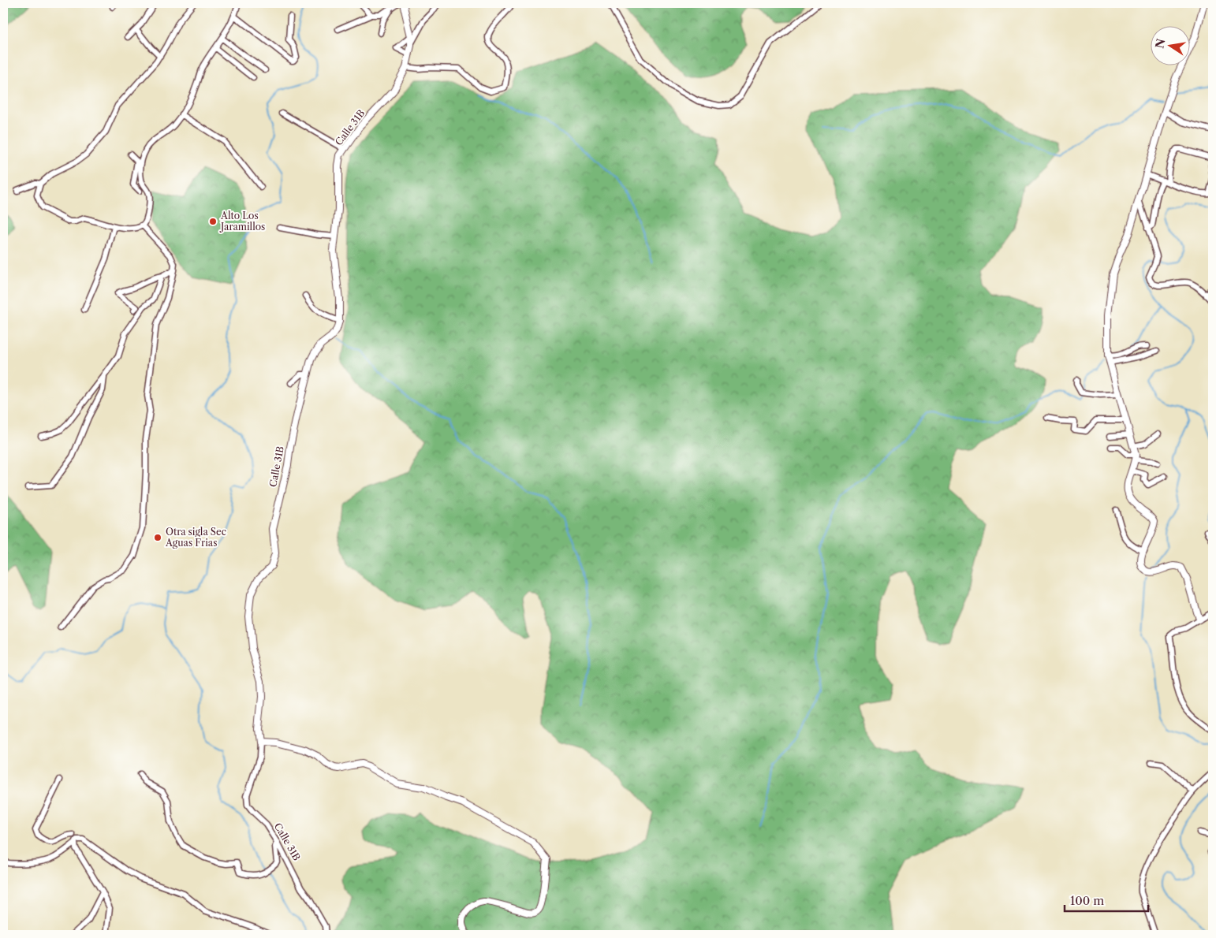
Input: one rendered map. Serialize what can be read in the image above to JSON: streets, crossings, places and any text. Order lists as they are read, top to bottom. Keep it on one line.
{"streets":{"street":["Calle 31B"]},"places":["Alto Los Jaramillos","Otra sigla Sec Aguas Frias"],"scale_bar":"100 m","north":"left"}
